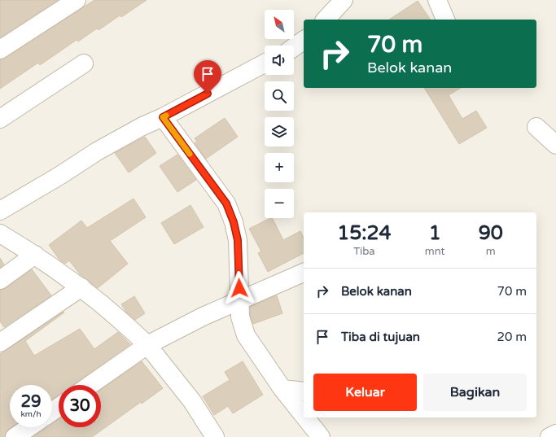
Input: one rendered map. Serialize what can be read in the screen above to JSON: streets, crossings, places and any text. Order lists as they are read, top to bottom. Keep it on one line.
{"north":"top left","page":{"map_buttons":["+","−"],"turn":["70 m","Belok kanan"],"eta":["15:24","Tiba","1","mnt","90","m"],"list":[{"name":"Belok kanan","value":"70 m"},{"name":"Tiba di tujuan","value":"20 m"}],"buttons":["Keluar","Bagikan"],"speed":"29 km/h","limit":"30"}}
